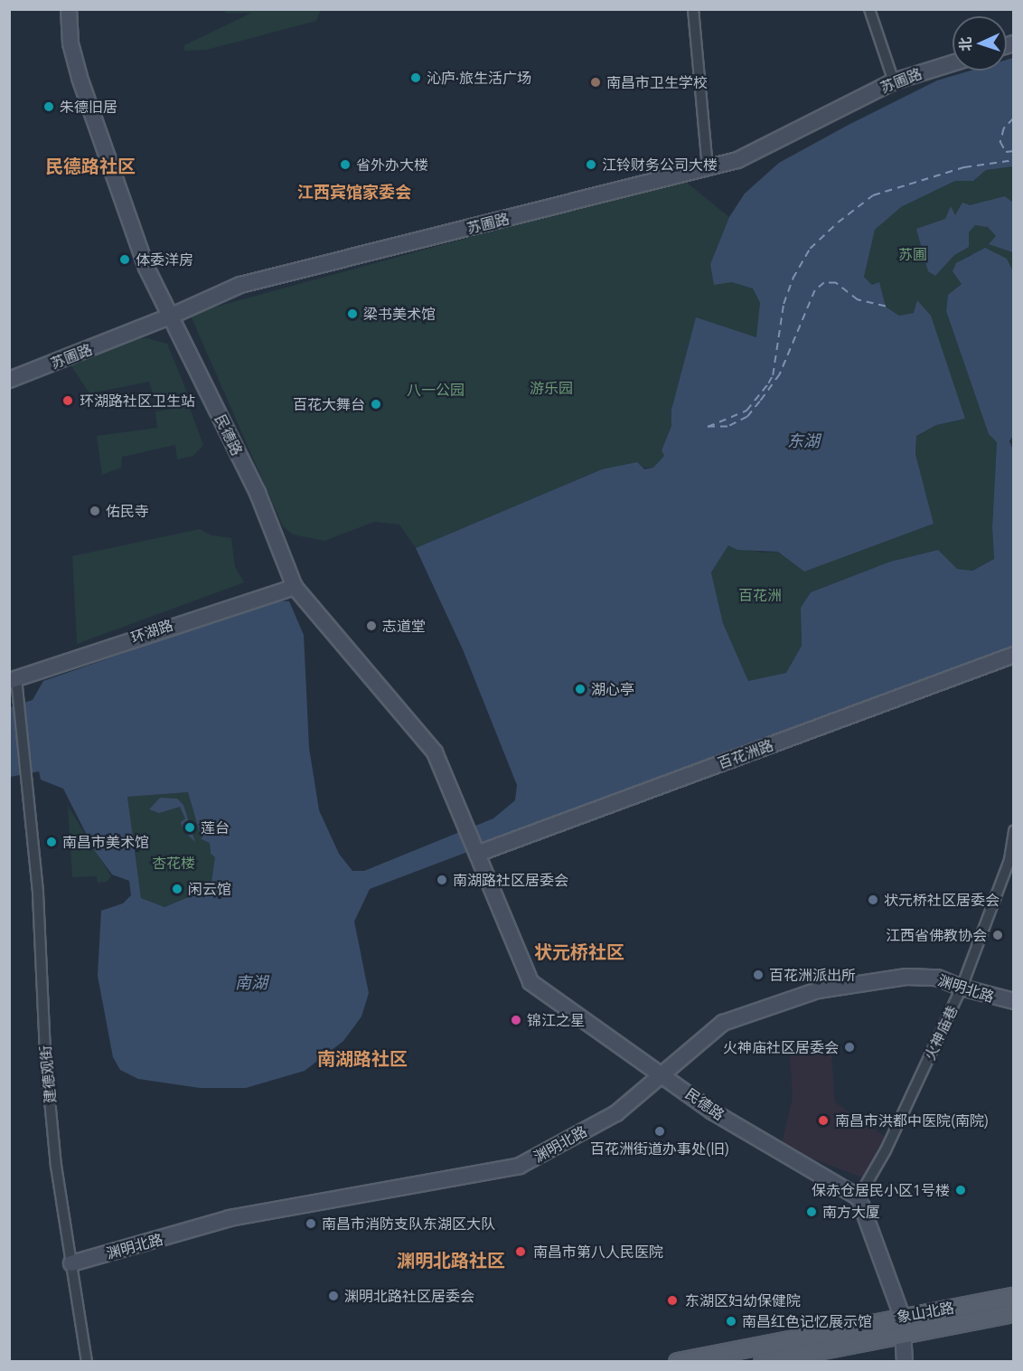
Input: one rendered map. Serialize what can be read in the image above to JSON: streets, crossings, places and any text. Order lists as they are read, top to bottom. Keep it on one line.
{"streets":{"main road":["苏圃路","民德路","环湖路","百花洲路","渊明北路","象山北路"],"street":["火神庙巷","建德观街"]},"crossings":[["苏圃路","民德路"],["民德路","环湖路"],["民德路","百花洲路"],["民德路","渊明北路"],["民德路","火神庙巷"],["环湖路","建德观街"],["渊明北路","火神庙巷"],["渊明北路","建德观街"]],"districts":["民德路社区","江西宾馆家委会","状元桥社区","南湖路社区","渊明北路社区"],"water":["东湖","南湖"],"parks":["苏圃","游乐园","八一公园","百花洲","杏花楼"],"places":["沁庐·旅生活广场","南昌市卫生学校","朱德旧居","省外办大楼","江铃财务公司大楼","体委洋房","梁书美术馆","环湖路社区卫生站","百花大舞台","佑民寺","志道堂","湖心亭","莲台","南昌市美术馆","南湖路社区居委会","闲云馆","状元桥社区居委会","江西省佛教协会","百花洲派出所","锦江之星","火神庙社区居委会","南昌市洪都中医院(南院)","百花洲街道办事处(旧)","保赤仓居民小区1号楼","南方大厦","南昌市消防支队东湖区大队","南昌市第八人民医院","渊明北路社区居委会","东湖区妇幼保健院","南昌红色记忆展示馆"],"north":"left"}
